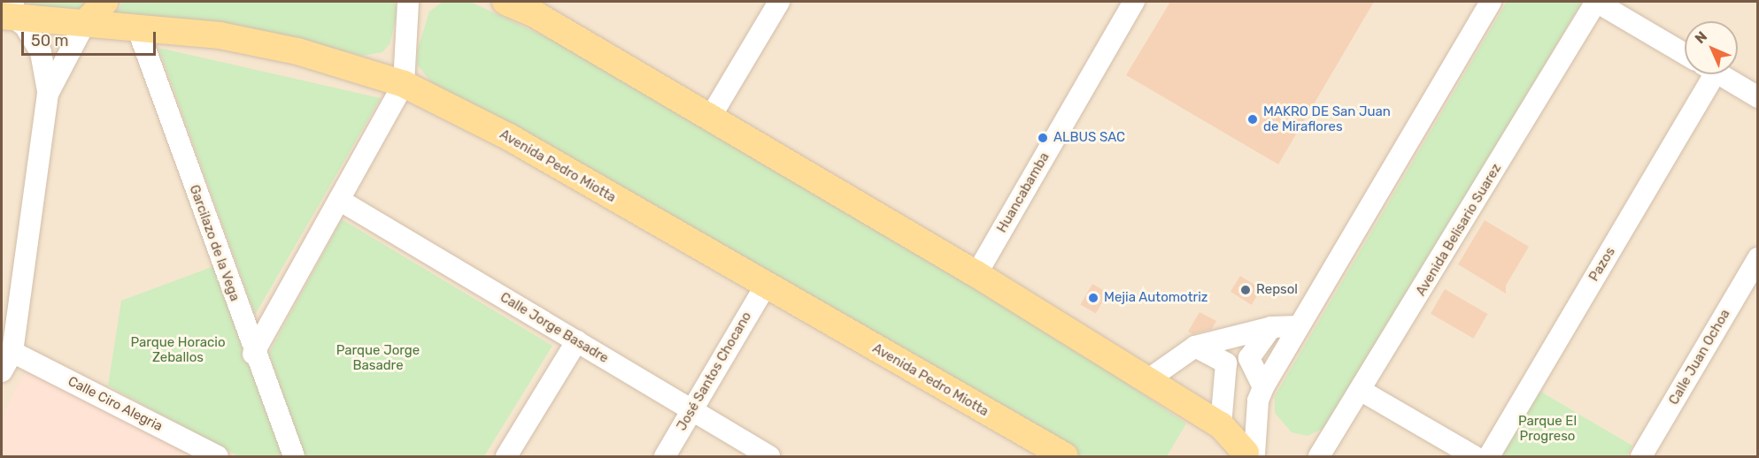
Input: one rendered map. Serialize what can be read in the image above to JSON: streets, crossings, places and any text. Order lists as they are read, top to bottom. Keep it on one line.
{"streets":{"main road":["Avenida Pedro Miotta"],"street":["Huancabamba","Avenida Belisario Suarez","Garcilazo de la Vega","Pazos","Calle Jorge Basadre","Calle Juan Ochoa","José Santos Chocano","Calle Ciro Alegria"]},"crossings":[["Avenida Pedro Miotta","Garcilazo de la Vega"],["Avenida Pedro Miotta","José Santos Chocano"],["Calle Jorge Basadre","José Santos Chocano"]],"parks":["Parque Horacio Zeballos","Parque Jorge Basadre","Parque El Progreso"],"places":["MAKRO DE San Juan de Miraflores","ALBUS SAC","Repsol","Mejia Automotriz"],"scale_bar":"50 m","north":"top left"}
